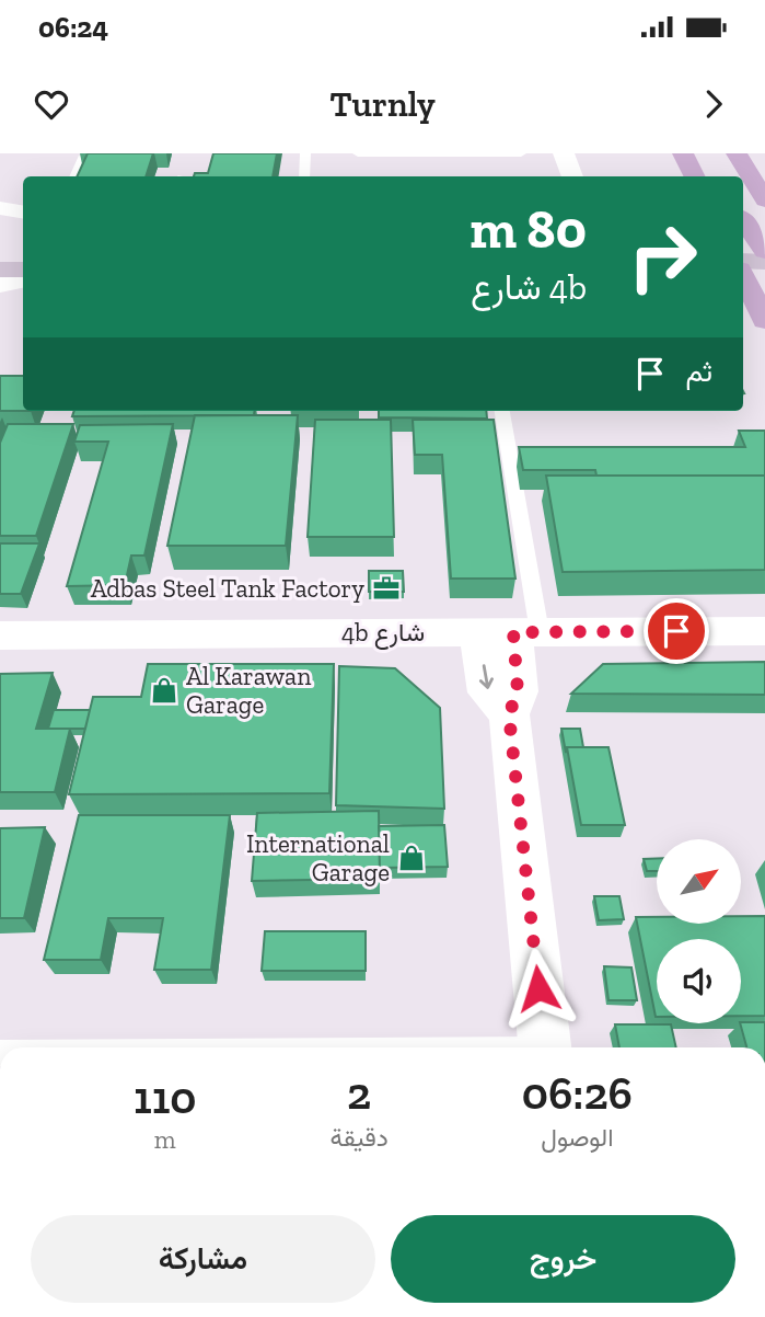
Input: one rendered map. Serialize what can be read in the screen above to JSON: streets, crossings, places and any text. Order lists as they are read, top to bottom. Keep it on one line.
{"streets":{"street":["4b شارع"]},"places":{"office":["Adbas Steel Tank Factory"],"shop":["Al Karawan Garage","International Garage"]},"north":"top right","page":{"status":"06:24","header":"Turnly","turn":["80 m","4b شارع"],"then":"ثم","eta":["06:26","الوصول","2","دقيقة","110","m"],"buttons":["خروج","مشاركة"]}}
